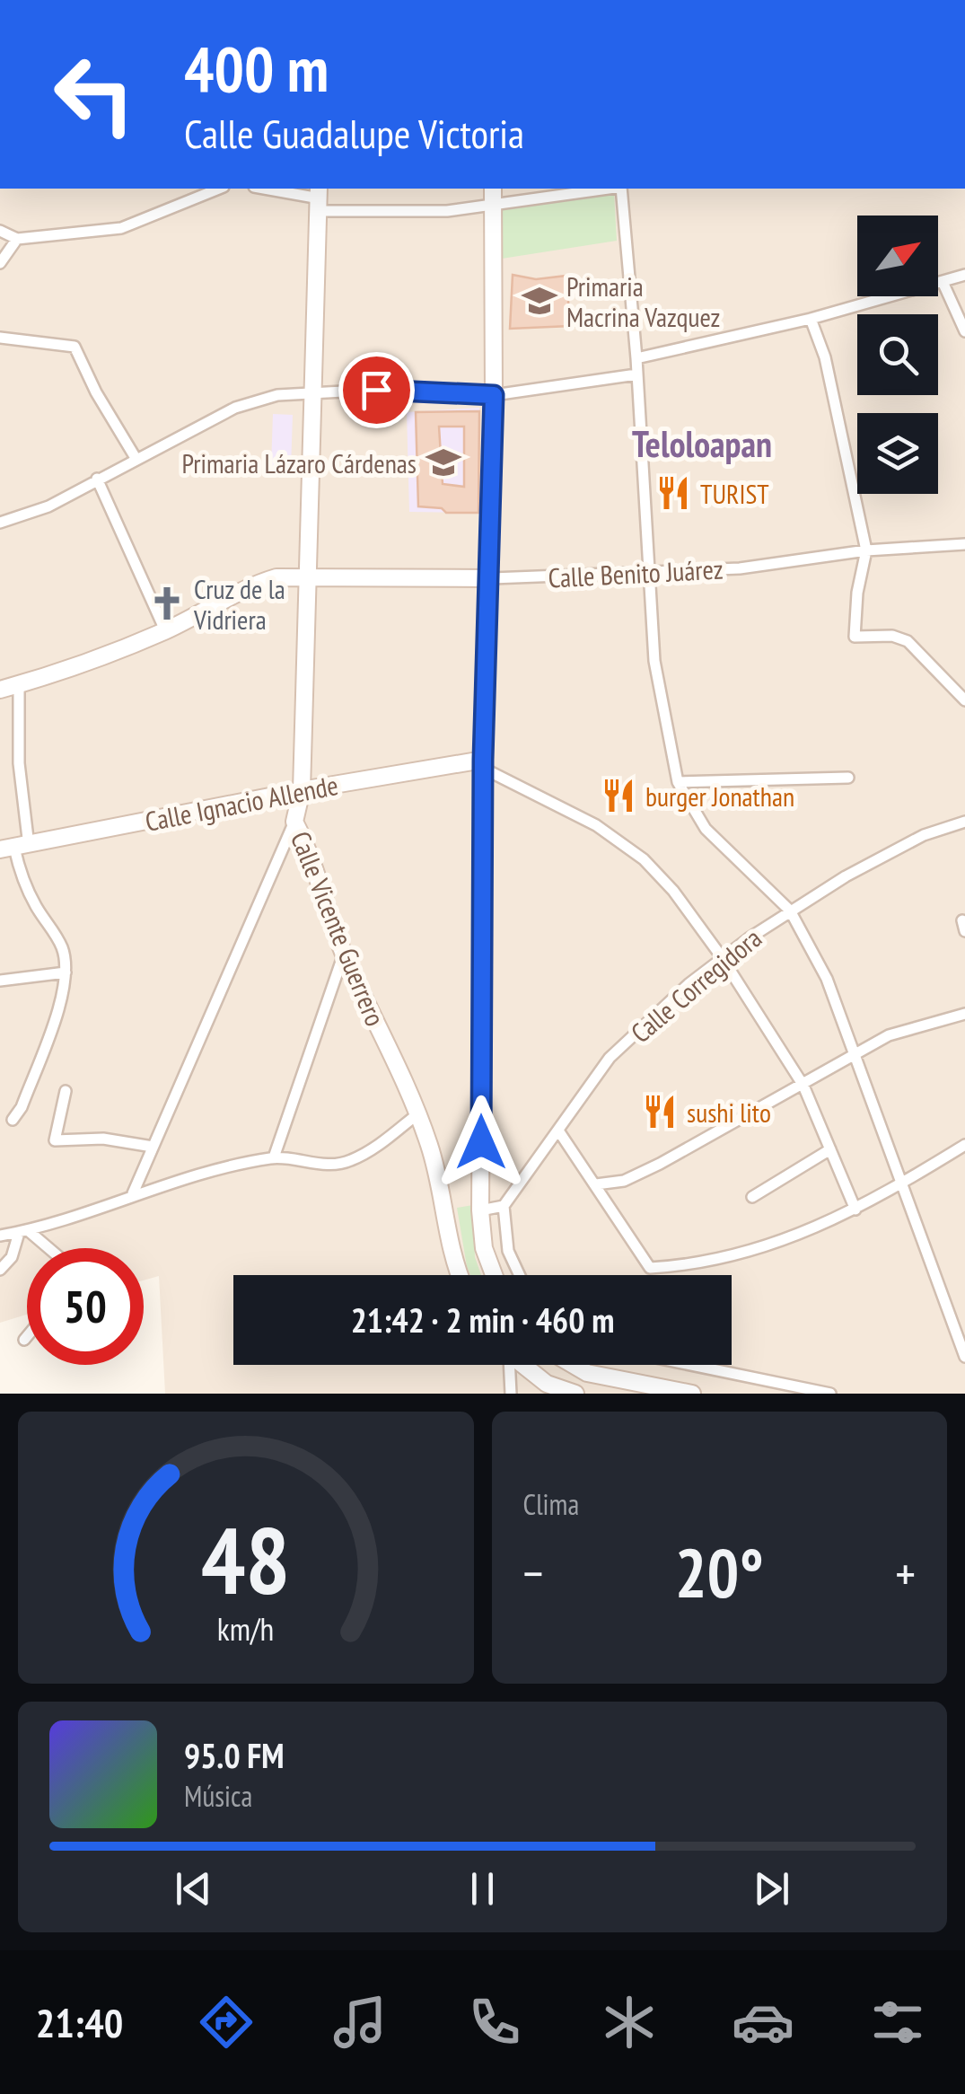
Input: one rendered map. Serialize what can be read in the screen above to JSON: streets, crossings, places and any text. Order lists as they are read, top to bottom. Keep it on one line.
{"streets":{"main road":["Calle Benito Juárez","Calle Ignacio Allende","Calle Vicente Guerrero"],"street":["Calle Corregidora"]},"crossings":[["Calle Benito Juárez","Calle Vicente Guerrero"],["Calle Ignacio Allende","Calle Vicente Guerrero"]],"districts":["Teloloapan"],"places":{"school or university":["Primaria Macrina Vazquez","Primaria Lázaro Cárdenas"],"restaurant":["TURIST","burger Jonathan","sushi lito"],"church":["Cruz de la Vidriera"]},"north":"top right","page":{"turn":["400 m","Calle Guadalupe Victoria"],"limit":"50","trip":"21:42 · 2 min · 460 m","tile":"Clima","heat":["−","20°","+"],"song":["95.0 FM","Música"],"tabs":"21:40","gauge":["48","km/h"]}}
